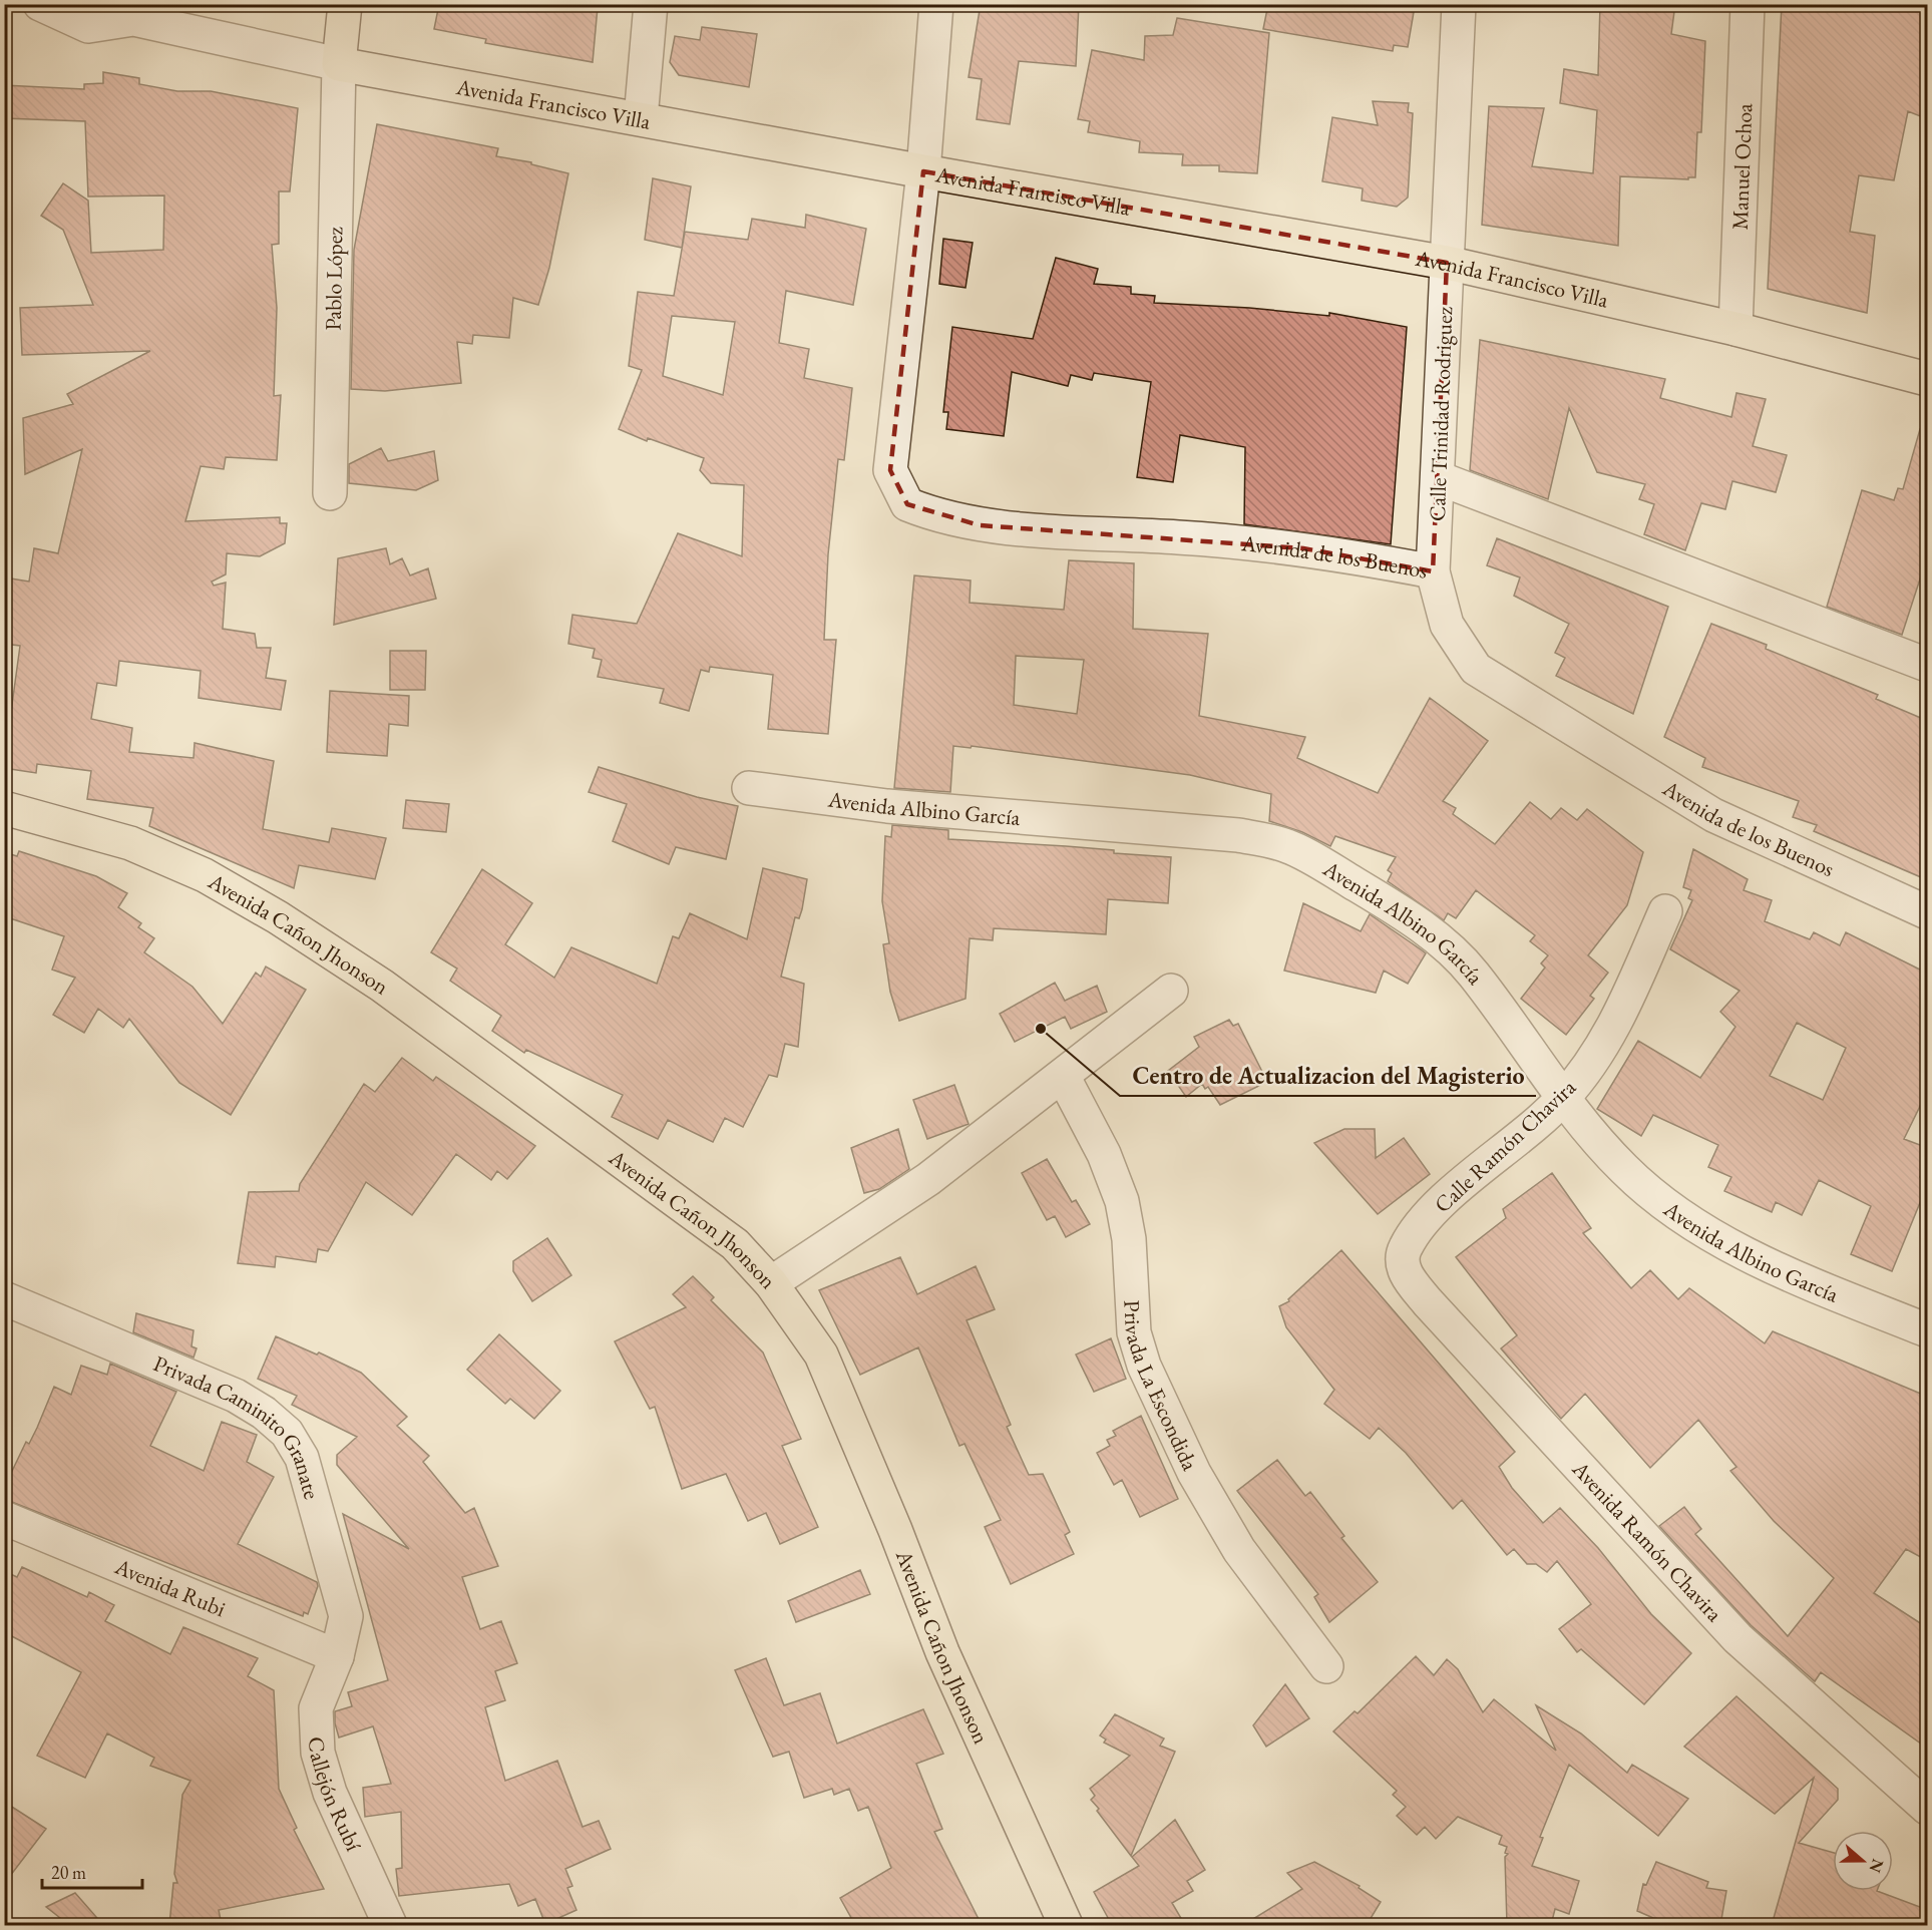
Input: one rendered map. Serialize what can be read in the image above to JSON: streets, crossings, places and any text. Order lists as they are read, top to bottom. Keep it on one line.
{"streets":{"main road":["Avenida Francisco Villa","Avenida Cañon Jhonson"],"street":["Manuel Ochoa","Pablo López","Calle Trinidad Rodriguez","Avenida de los Buenos","Avenida Albino García","Calle Ramón Chavira","Privada La Escondida","Privada Caminito Granate","Avenida Ramón Chavira","Avenida Rubi","Callejón Rubí"]},"crossings":[["Avenida Francisco Villa","Manuel Ochoa"],["Avenida Francisco Villa","Pablo López"],["Avenida Francisco Villa","Calle Trinidad Rodriguez"],["Avenida Francisco Villa","Avenida de los Buenos"],["Calle Trinidad Rodriguez","Avenida de los Buenos"],["Avenida Albino García","Calle Ramón Chavira"],["Calle Ramón Chavira","Avenida Ramón Chavira"],["Privada Caminito Granate","Avenida Rubi"],["Privada Caminito Granate","Callejón Rubí"],["Avenida Rubi","Callejón Rubí"]],"places":["Centro de Actualizacion del Magisterio"],"scale_bar":"20 m","north":"right"}
